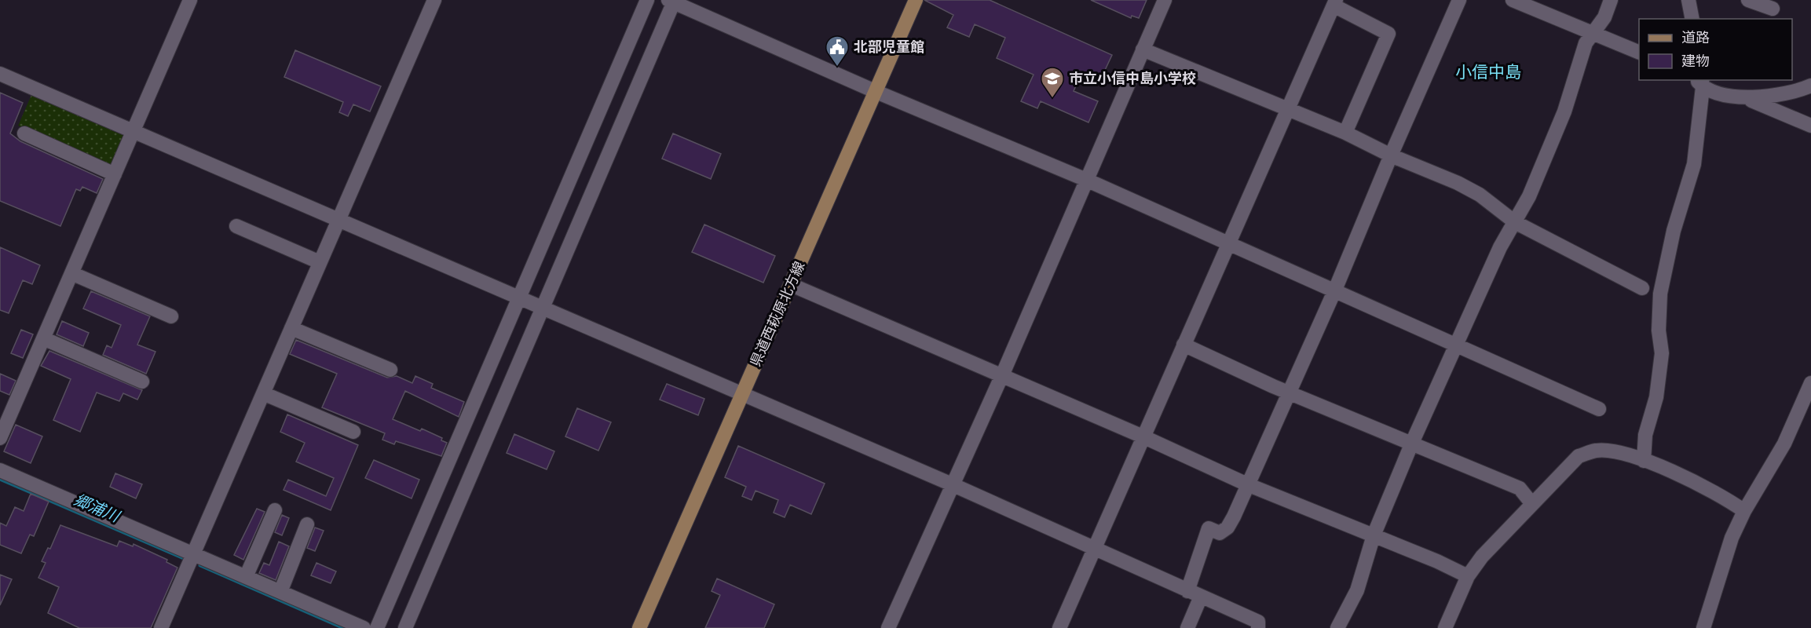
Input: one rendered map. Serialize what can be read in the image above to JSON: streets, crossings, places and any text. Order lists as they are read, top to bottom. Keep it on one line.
{"streets":{"main road":["県道西萩原北方線"]},"districts":["小信中島"],"water":["郷浦川"],"places":{"public building":["北部児童館"],"school or university":["市立小信中島小学校"]},"legend":["道路","建物"]}
